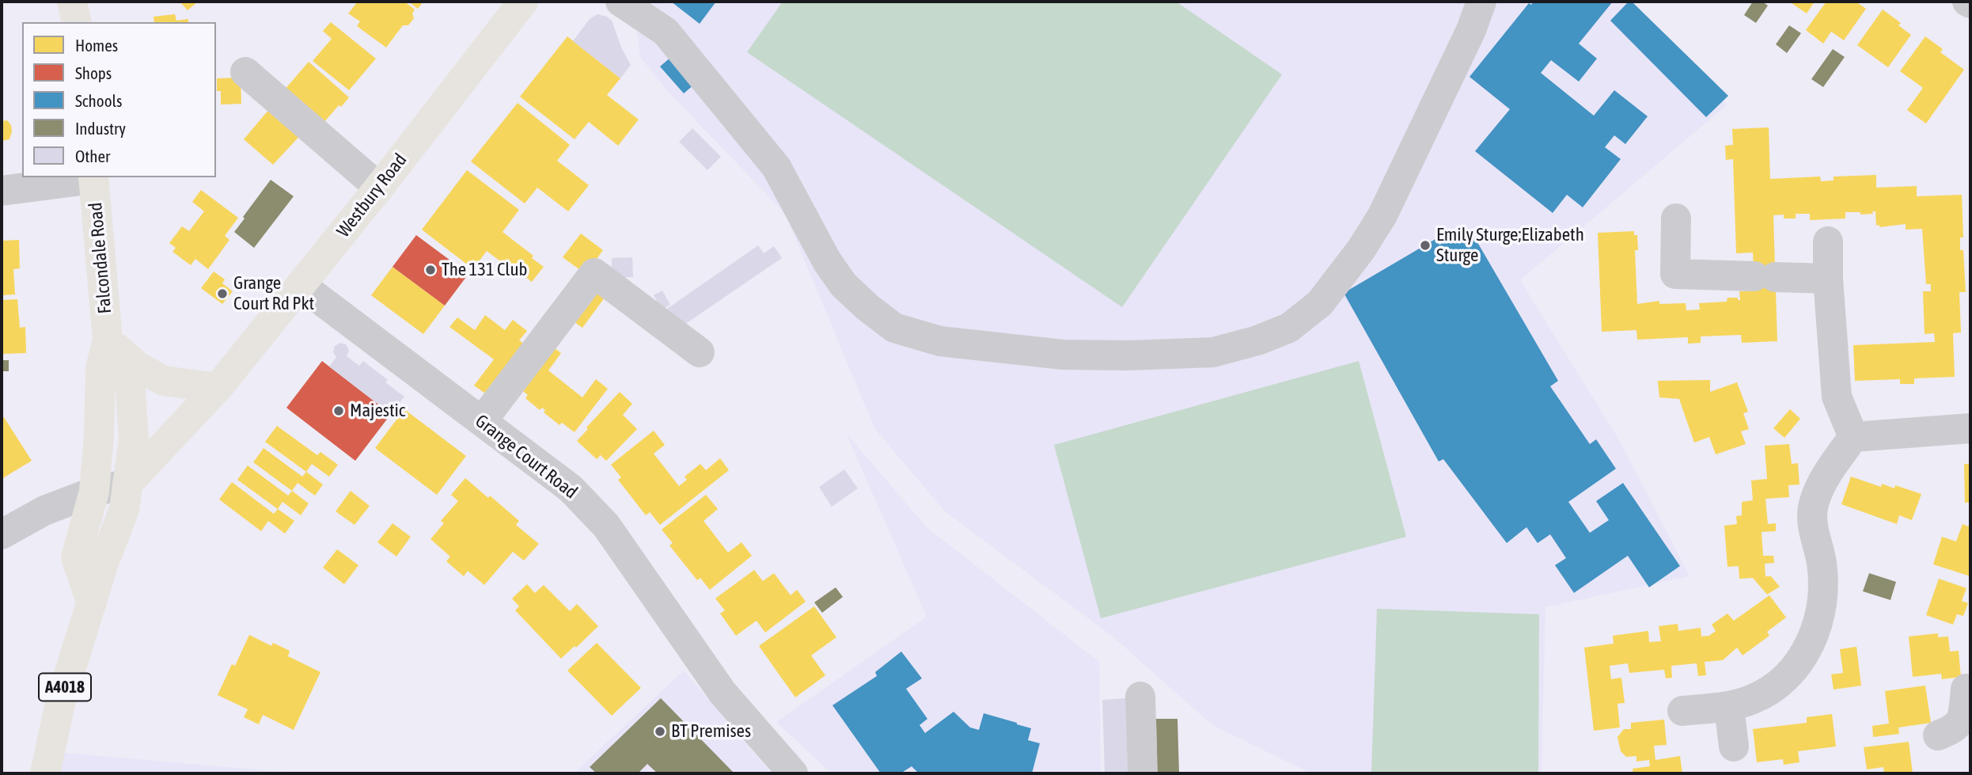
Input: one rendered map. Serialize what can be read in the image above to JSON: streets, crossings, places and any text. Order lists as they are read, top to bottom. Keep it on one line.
{"streets":{"main road":["Westbury Road","Falcondale Road","A4018"],"street":["Grange Court Road"]},"crossings":[["Westbury Road","Grange Court Road"],["Westbury Road","A4018"],["Falcondale Road","A4018"]],"places":["Emily Sturge;Elizabeth Sturge","The 131 Club","Grange Court Rd Pkt","Majestic","BT Premises"],"legend":["Homes","Shops","Schools","Industry","Other"]}
